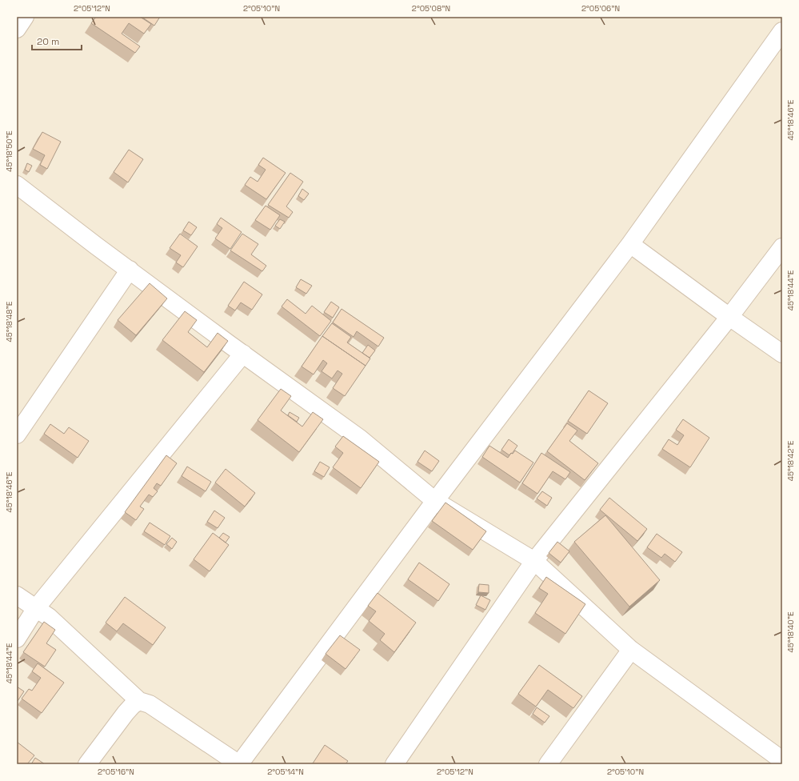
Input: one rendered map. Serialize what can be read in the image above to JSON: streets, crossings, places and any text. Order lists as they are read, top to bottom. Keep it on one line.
{"scale_bar":"20 m","coordinates":["2°05'12\"N","2°05'10\"N","2°05'08\"N","2°05'06\"N","45°18'46\"E","45°18'50\"E","45°18'44\"E","45°18'48\"E","45°18'42\"E","45°18'40\"E","2°05'16\"N","2°05'14\"N"]}
